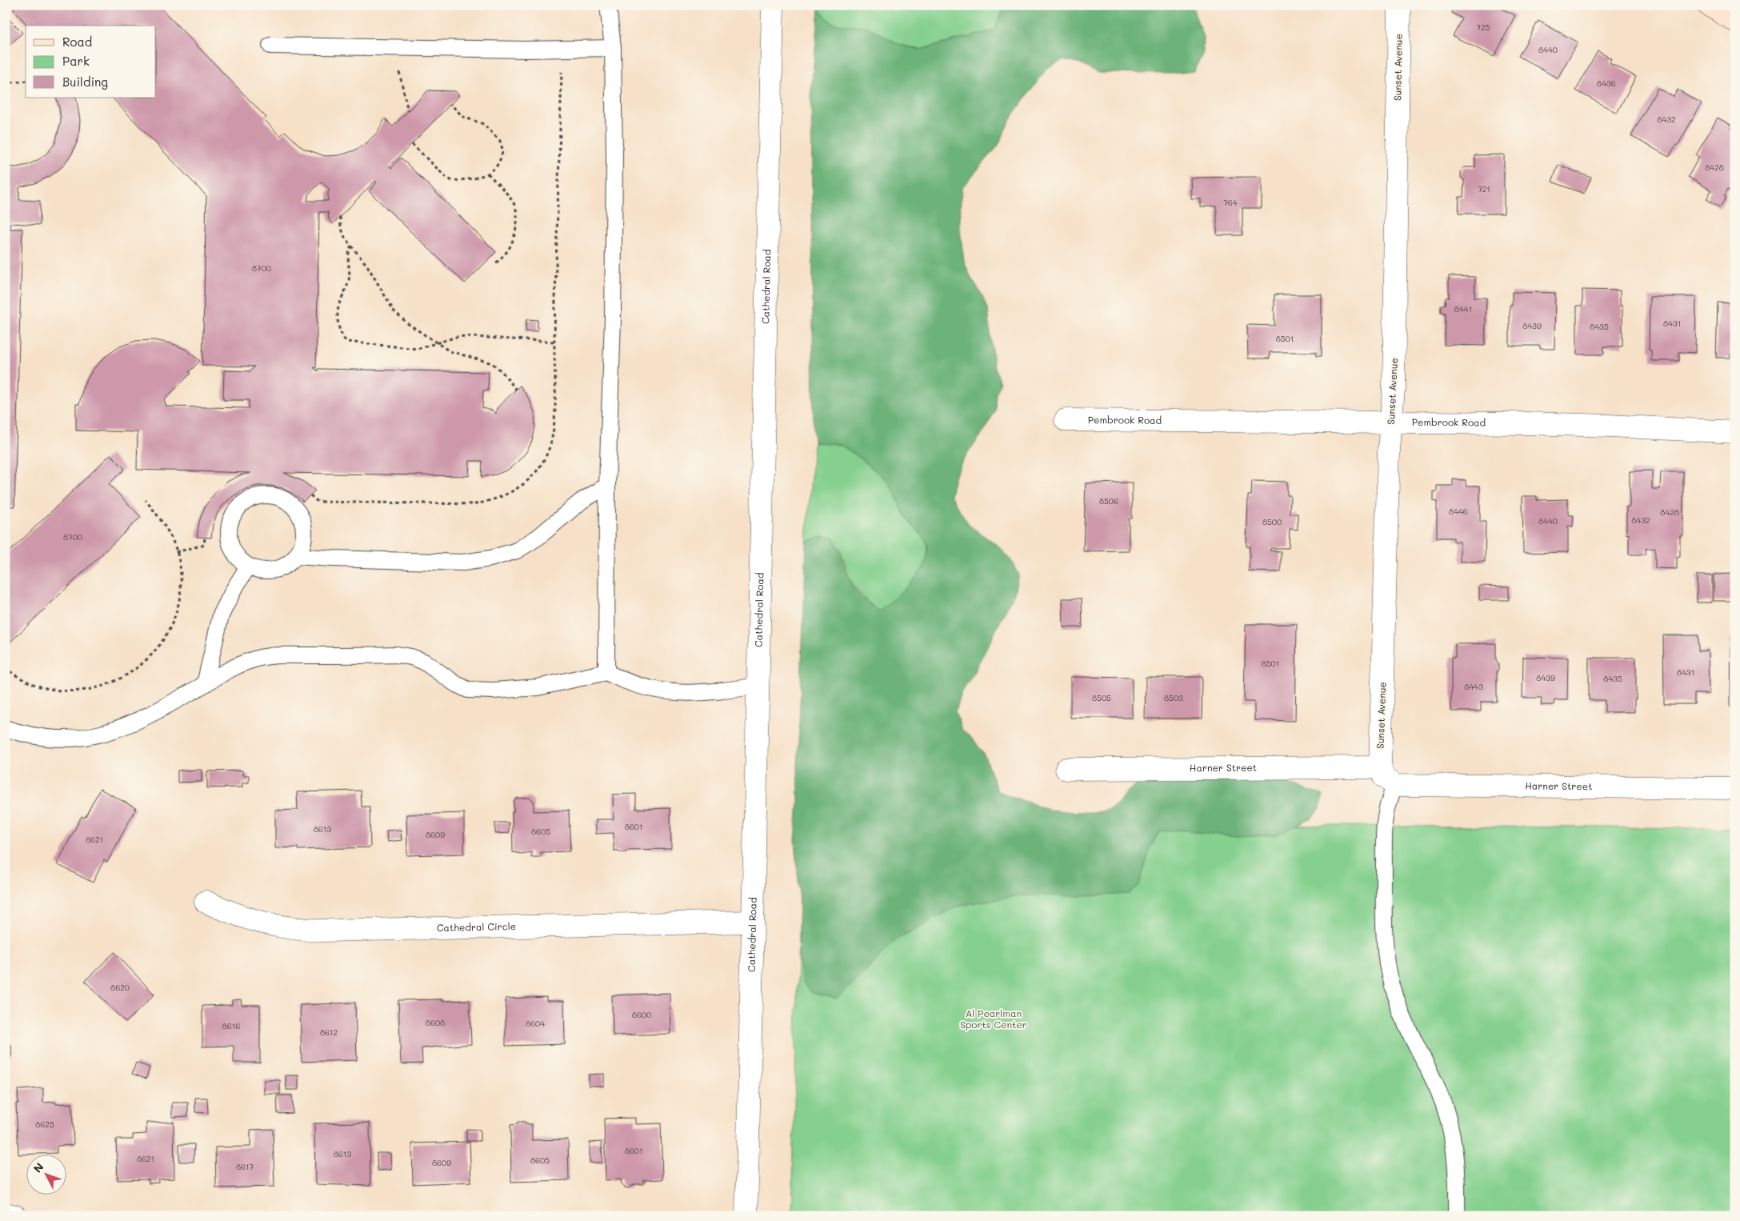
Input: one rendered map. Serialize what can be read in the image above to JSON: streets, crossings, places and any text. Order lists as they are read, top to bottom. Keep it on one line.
{"streets":{"street":["Sunset Avenue","Cathedral Road","Pembrook Road","Harner Street","Cathedral Circle"]},"crossings":[["Sunset Avenue","Pembrook Road"],["Sunset Avenue","Harner Street"],["Cathedral Road","Cathedral Circle"]],"parks":["Al Pearlman Sports Center"],"house_numbers":["725","8440","8436","8432","8428","721","764","8700","8441","8431","8439","8435","8501","8506","8446","8428","8432","8440","8500","8700","8501","8431","8439","8435","8443","8505","8503","8601","8613","8605","8609","8621","8620","8600","8608","8604","8616","8612","8625","8601","8613","8621","8605","8609","8617"],"legend":["Road","Park","Building"],"north":"top left"}
